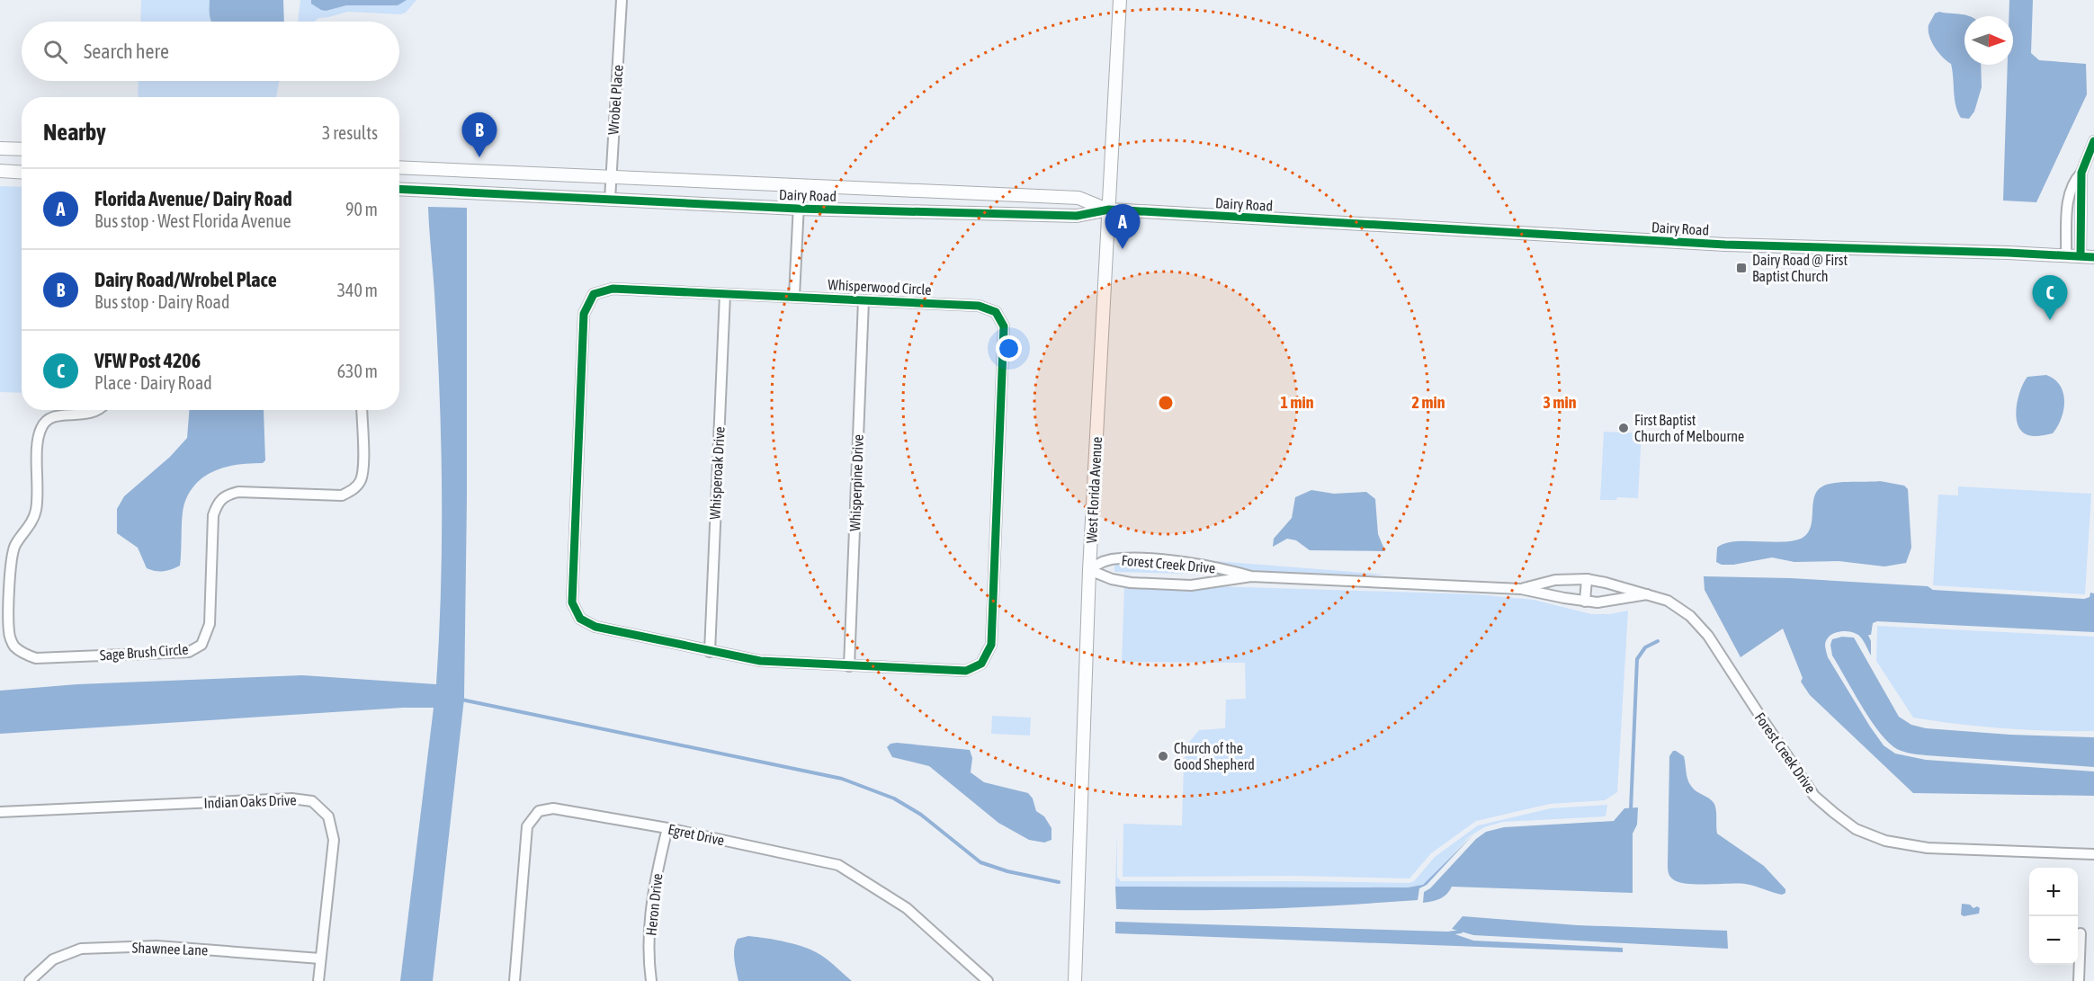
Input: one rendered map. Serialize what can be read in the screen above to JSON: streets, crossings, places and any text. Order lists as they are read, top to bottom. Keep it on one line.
{"streets":{"street":["Wrobel Place","Dairy Road","Whisperwood Circle","Whisperoak Drive","Whisperpine Drive","West Florida Avenue","Forest Creek Drive","Sage Brush Circle","Indian Oaks Drive","Egret Drive","Heron Drive","Shawnee Lane"]},"crossings":[["Wrobel Place","Dairy Road"],["Dairy Road","West Florida Avenue"],["Whisperwood Circle","Whisperoak Drive"],["Whisperwood Circle","Whisperpine Drive"],["West Florida Avenue","Forest Creek Drive"],["Indian Oaks Drive","Shawnee Lane"],["Egret Drive","Heron Drive"]],"places":{"transit":["Dairy Road @ First Baptist Church"],"other":["First Baptist Church of Melbourne","Church of the Good Shepherd"]},"north":"right","page":{"search":"Search here","heading":["Nearby","3 results"],"pins":["B","A","C"],"list":[{"mark":"A","name":"Florida Avenue/ Dairy Road","note":"Bus stop · West Florida Avenue","value":"90 m"},{"mark":"B","name":"Dairy Road/Wrobel Place","note":"Bus stop · Dairy Road","value":"340 m"},{"mark":"C","name":"VFW Post 4206","note":"Place · Dairy Road","value":"630 m"}],"map_buttons":["+","−"]},"rings":["1 min","2 min","3 min"]}
